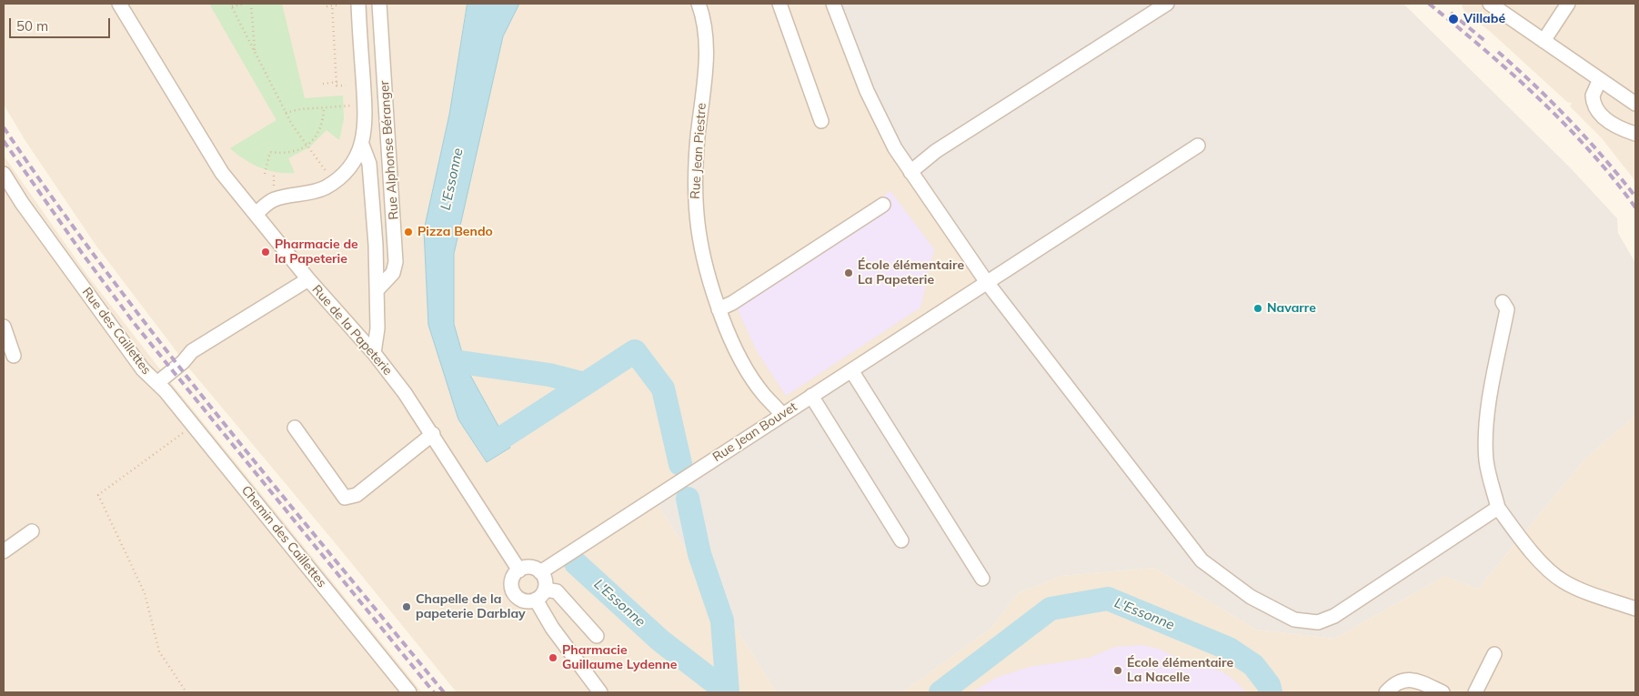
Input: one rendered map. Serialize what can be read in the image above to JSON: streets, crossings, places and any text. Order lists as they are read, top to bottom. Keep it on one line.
{"streets":{"street":["Rue Alphonse Béranger","Rue Jean Piestre","Rue de la Papeterie","Rue des Caillettes","Rue Jean Bouvet","Chemin des Caillettes"]},"crossings":[["Rue Jean Piestre","Rue Jean Bouvet"],["Rue de la Papeterie","Rue des Caillettes"],["Rue de la Papeterie","Rue Jean Bouvet"],["Rue des Caillettes","Chemin des Caillettes"]],"water":["L'Essonne"],"places":["Villabé","Pizza Bendo","Pharmacie de la Papeterie","École élémentaire La Papeterie","Navarre","Chapelle de la papeterie Darblay","Pharmacie Guillaume Lydenne","École élémentaire La Nacelle"],"scale_bar":"50 m"}
